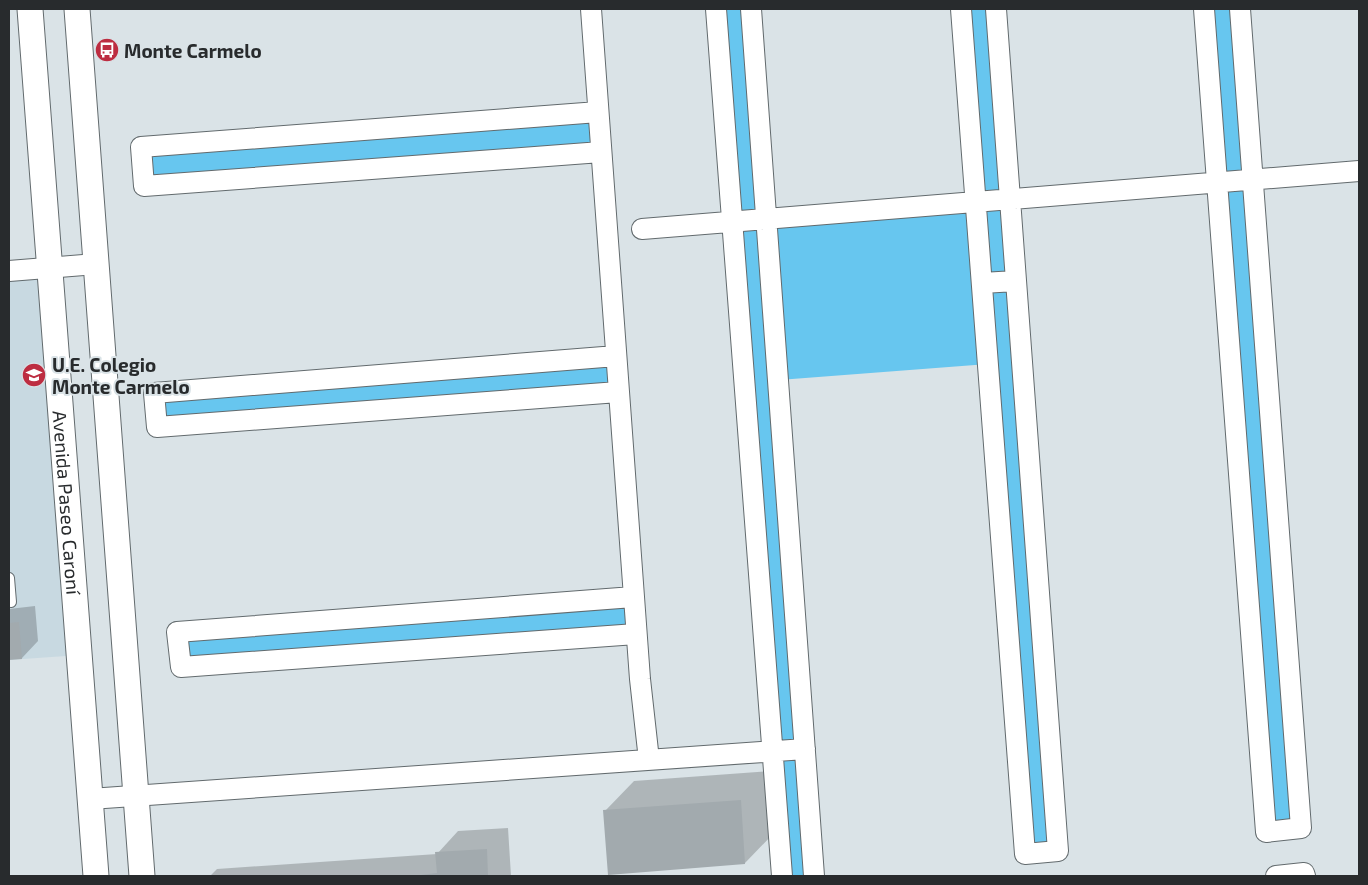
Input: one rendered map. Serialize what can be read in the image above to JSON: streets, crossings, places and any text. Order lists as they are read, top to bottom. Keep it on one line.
{"streets":{"street":["Avenida Paseo Caroní"]},"places":{"bus stop":["Monte Carmelo"],"school or university":["U.E. Colegio Monte Carmelo"]}}
